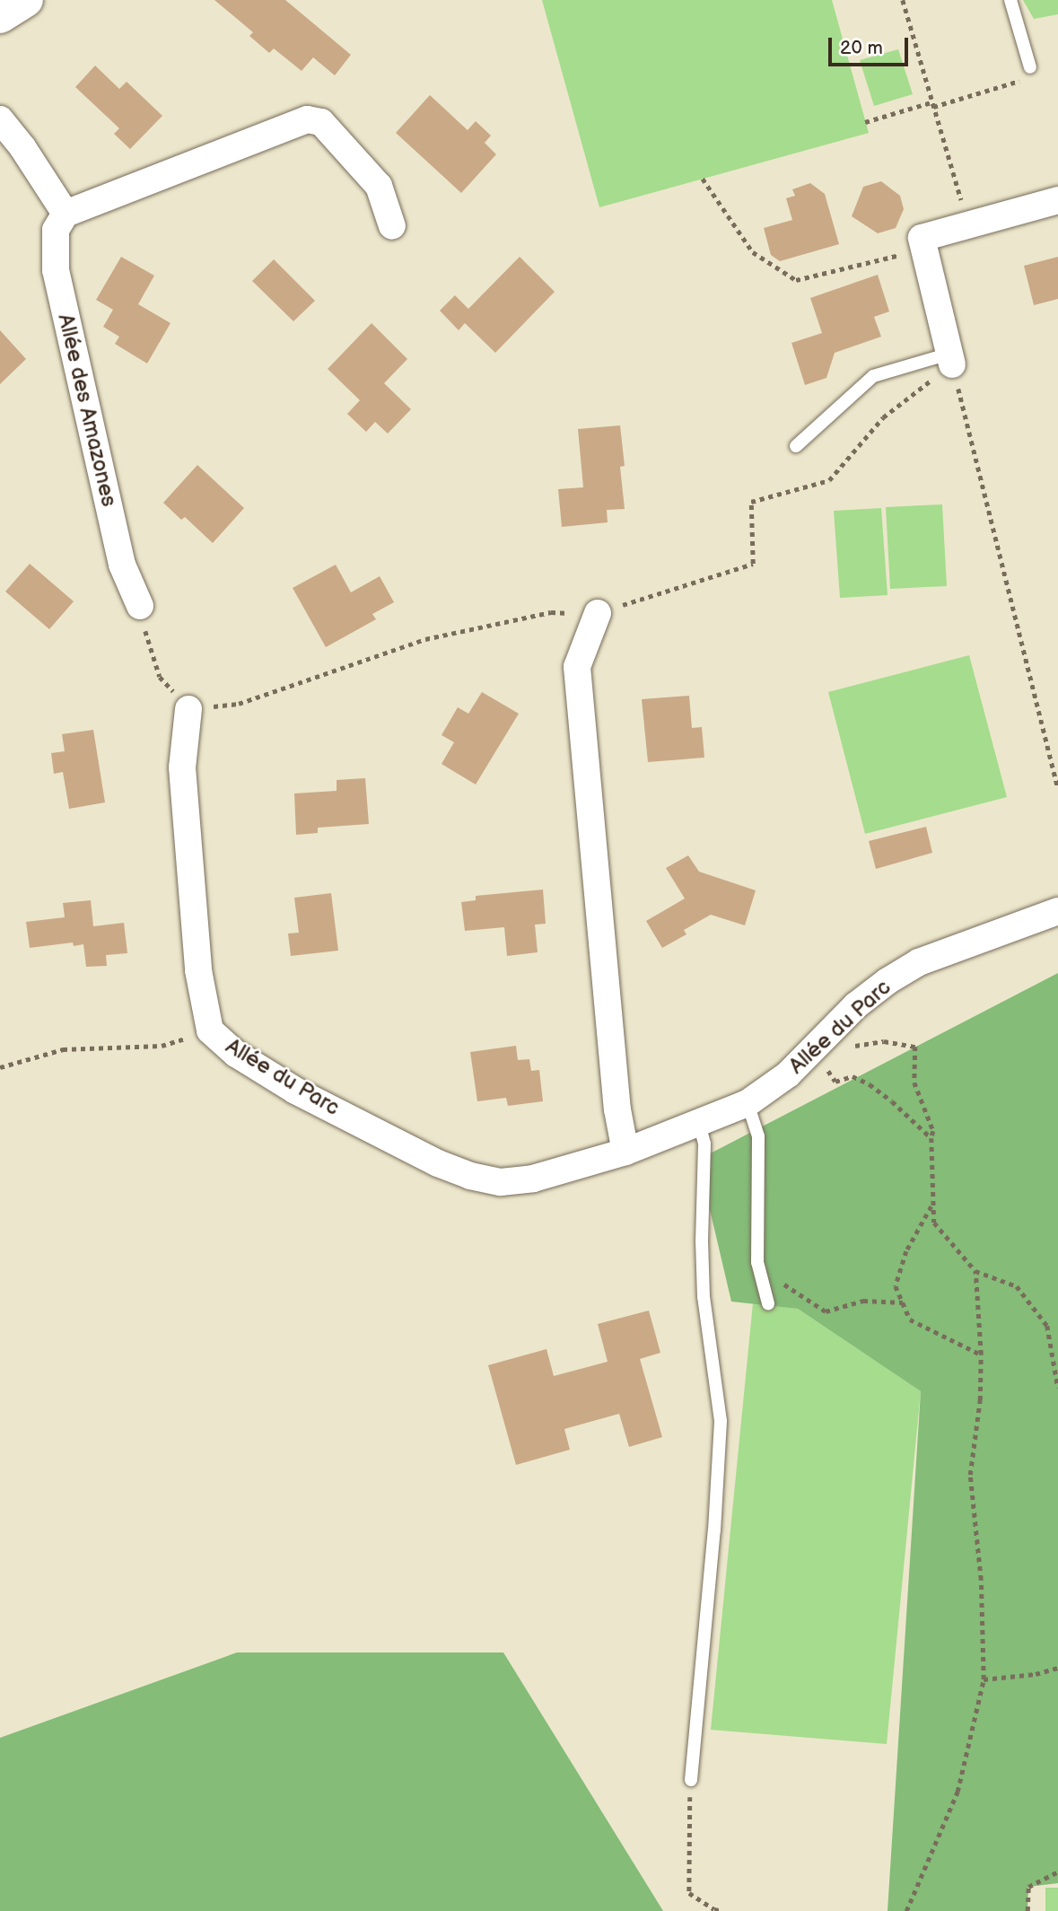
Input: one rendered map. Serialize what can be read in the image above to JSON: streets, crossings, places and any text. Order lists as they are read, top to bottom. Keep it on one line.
{"streets":{"street":["Allée des Amazones","Allée du Parc"]},"scale_bar":"20 m"}
